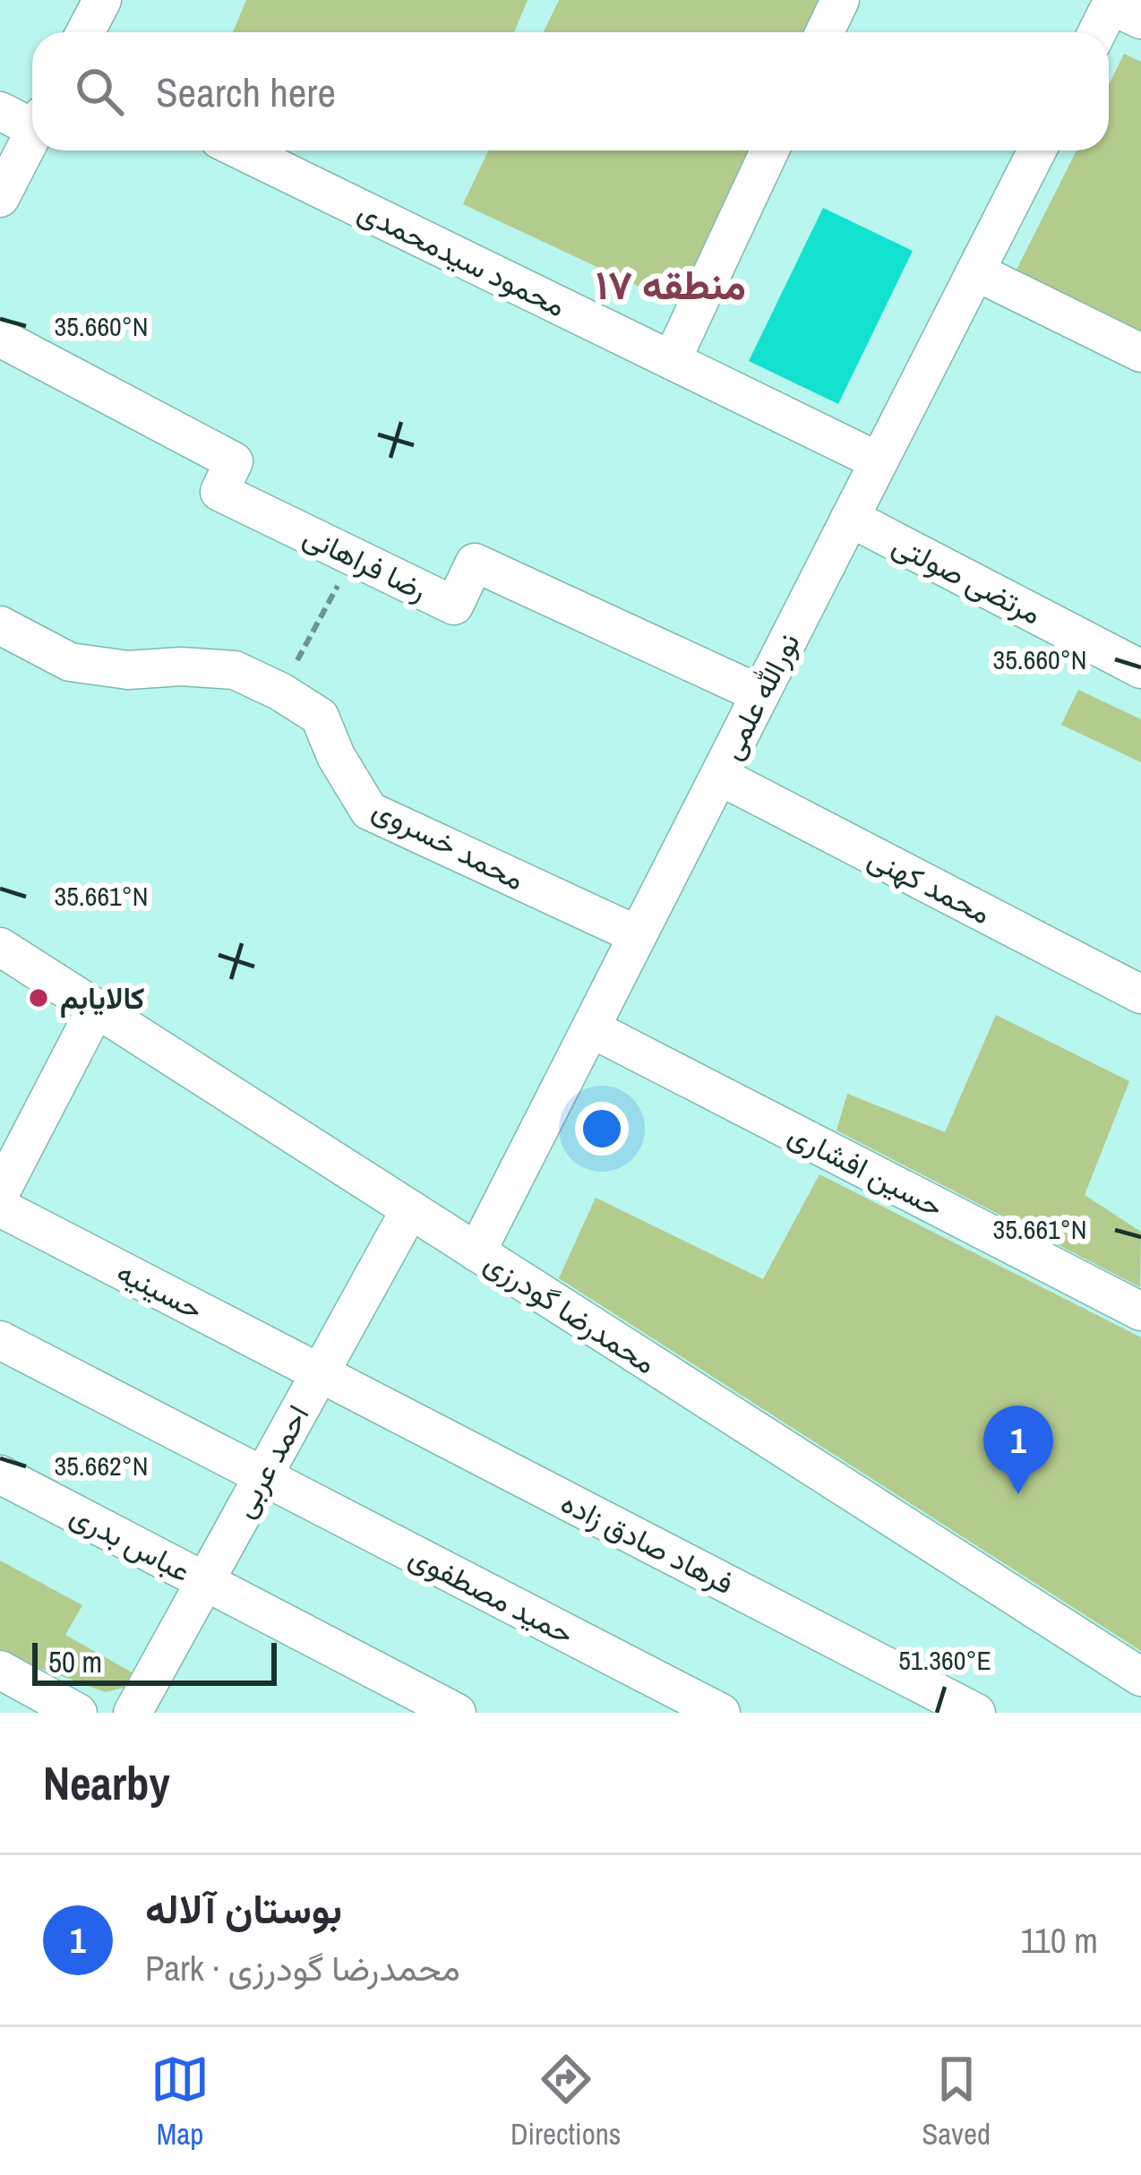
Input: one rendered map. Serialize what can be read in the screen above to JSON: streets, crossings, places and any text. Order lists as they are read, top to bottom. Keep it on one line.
{"streets":{"street":["محمود سیدمحمدی","رضا فراهانی","مرتضی صولتی","نورالله علمی","محمد خسروی","محمد کهنی","حسین افشاری","حسینیه","محمدرضا گودرزی","احمد عربی","عباس بدری","فرهاد صادق زاده","حمید مصطفوی"]},"crossings":[["محمود سیدمحمدی","نورالله علمی"],["رضا فراهانی","نورالله علمی"],["مرتضی صولتی","نورالله علمی"],["نورالله علمی","محمد خسروی"],["نورالله علمی","محمد کهنی"],["نورالله علمی","حسین افشاری"],["نورالله علمی","محمدرضا گودرزی"],["حسینیه","احمد عربی"],["حسینیه","فرهاد صادق زاده"],["محمدرضا گودرزی","احمد عربی"],["احمد عربی","عباس بدری"],["احمد عربی","فرهاد صادق زاده"],["احمد عربی","حمید مصطفوی"]],"districts":["منطقه ۱۷"],"places":["کالایابم"],"scale_bar":"50 m","page":{"search":"Search here","pins":"1","scale":"50 m","heading":"Nearby","list":[{"mark":"1","name":"بوستان آلاله","note":"Park · محمدرضا گودرزی","value":"110 m"}],"nav":["Map","Directions","Saved"]},"coordinates":["35.660°N","35.661°N","35.662°N","51.360°E"]}
